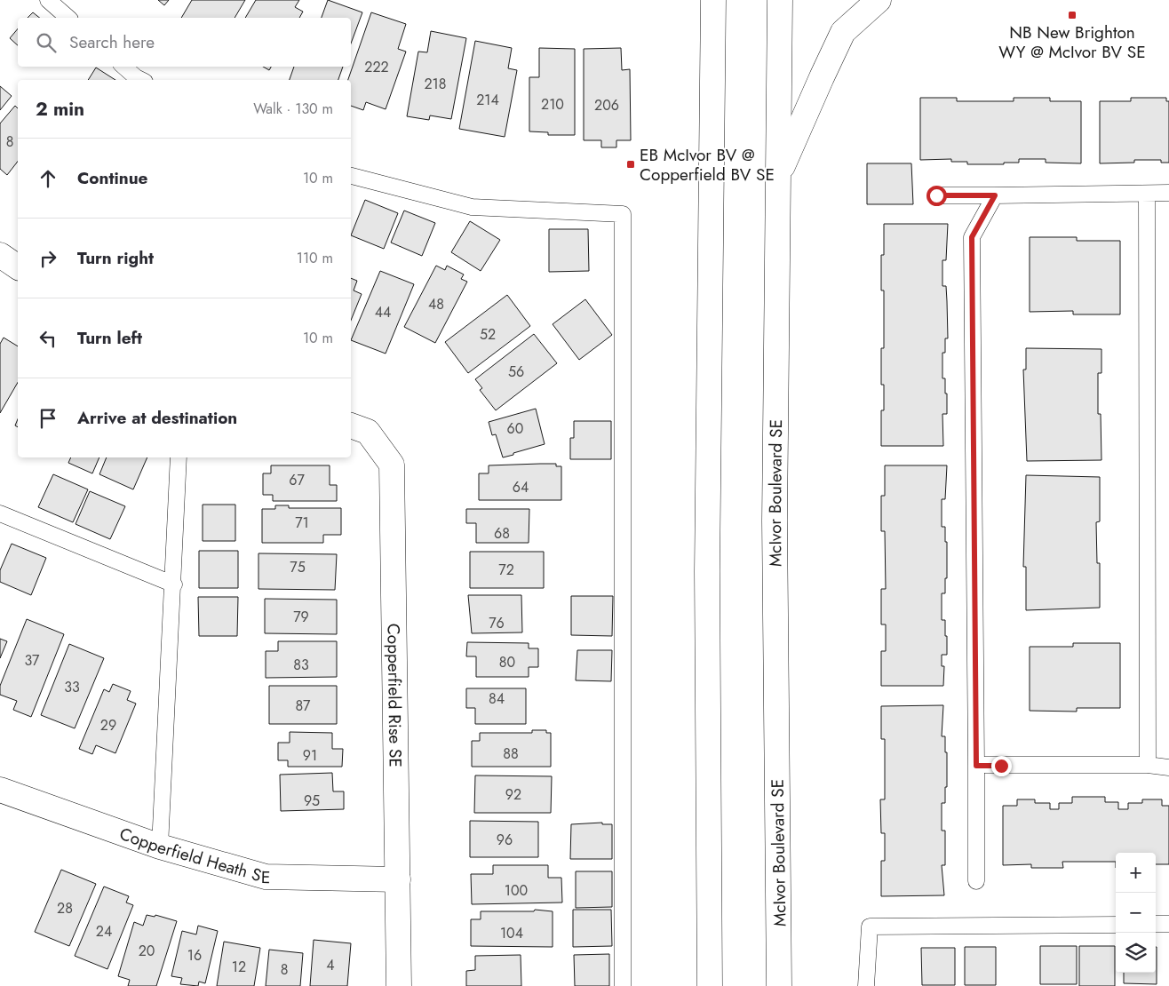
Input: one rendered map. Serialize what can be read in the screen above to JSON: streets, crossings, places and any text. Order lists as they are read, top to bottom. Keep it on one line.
{"streets":{"main road":["McIvor Boulevard SE","Copperfield Rise SE","Copperfield Heath SE"]},"crossings":[["Copperfield Rise SE","Copperfield Heath SE"]],"places":{"transit":["NB New Brighton WY @ McIvor BV SE","EB McIvor BV @ Copperfield BV SE"]},"house_numbers":["222","218","214","210","206","8","48","44","52","56","60","67","64","71","68","75","72","79","76","37","80","83","33","84","87","29","88","91","92","95","96","100","28","24","104","20","16","4","12","8"],"page":{"search":"Search here","heading":["2 min","Walk · 130 m"],"list":[["Continue","10 m"],["Turn right","110 m"],["Turn left","10 m"],"Arrive at destination"],"map_buttons":["+","−"]}}
